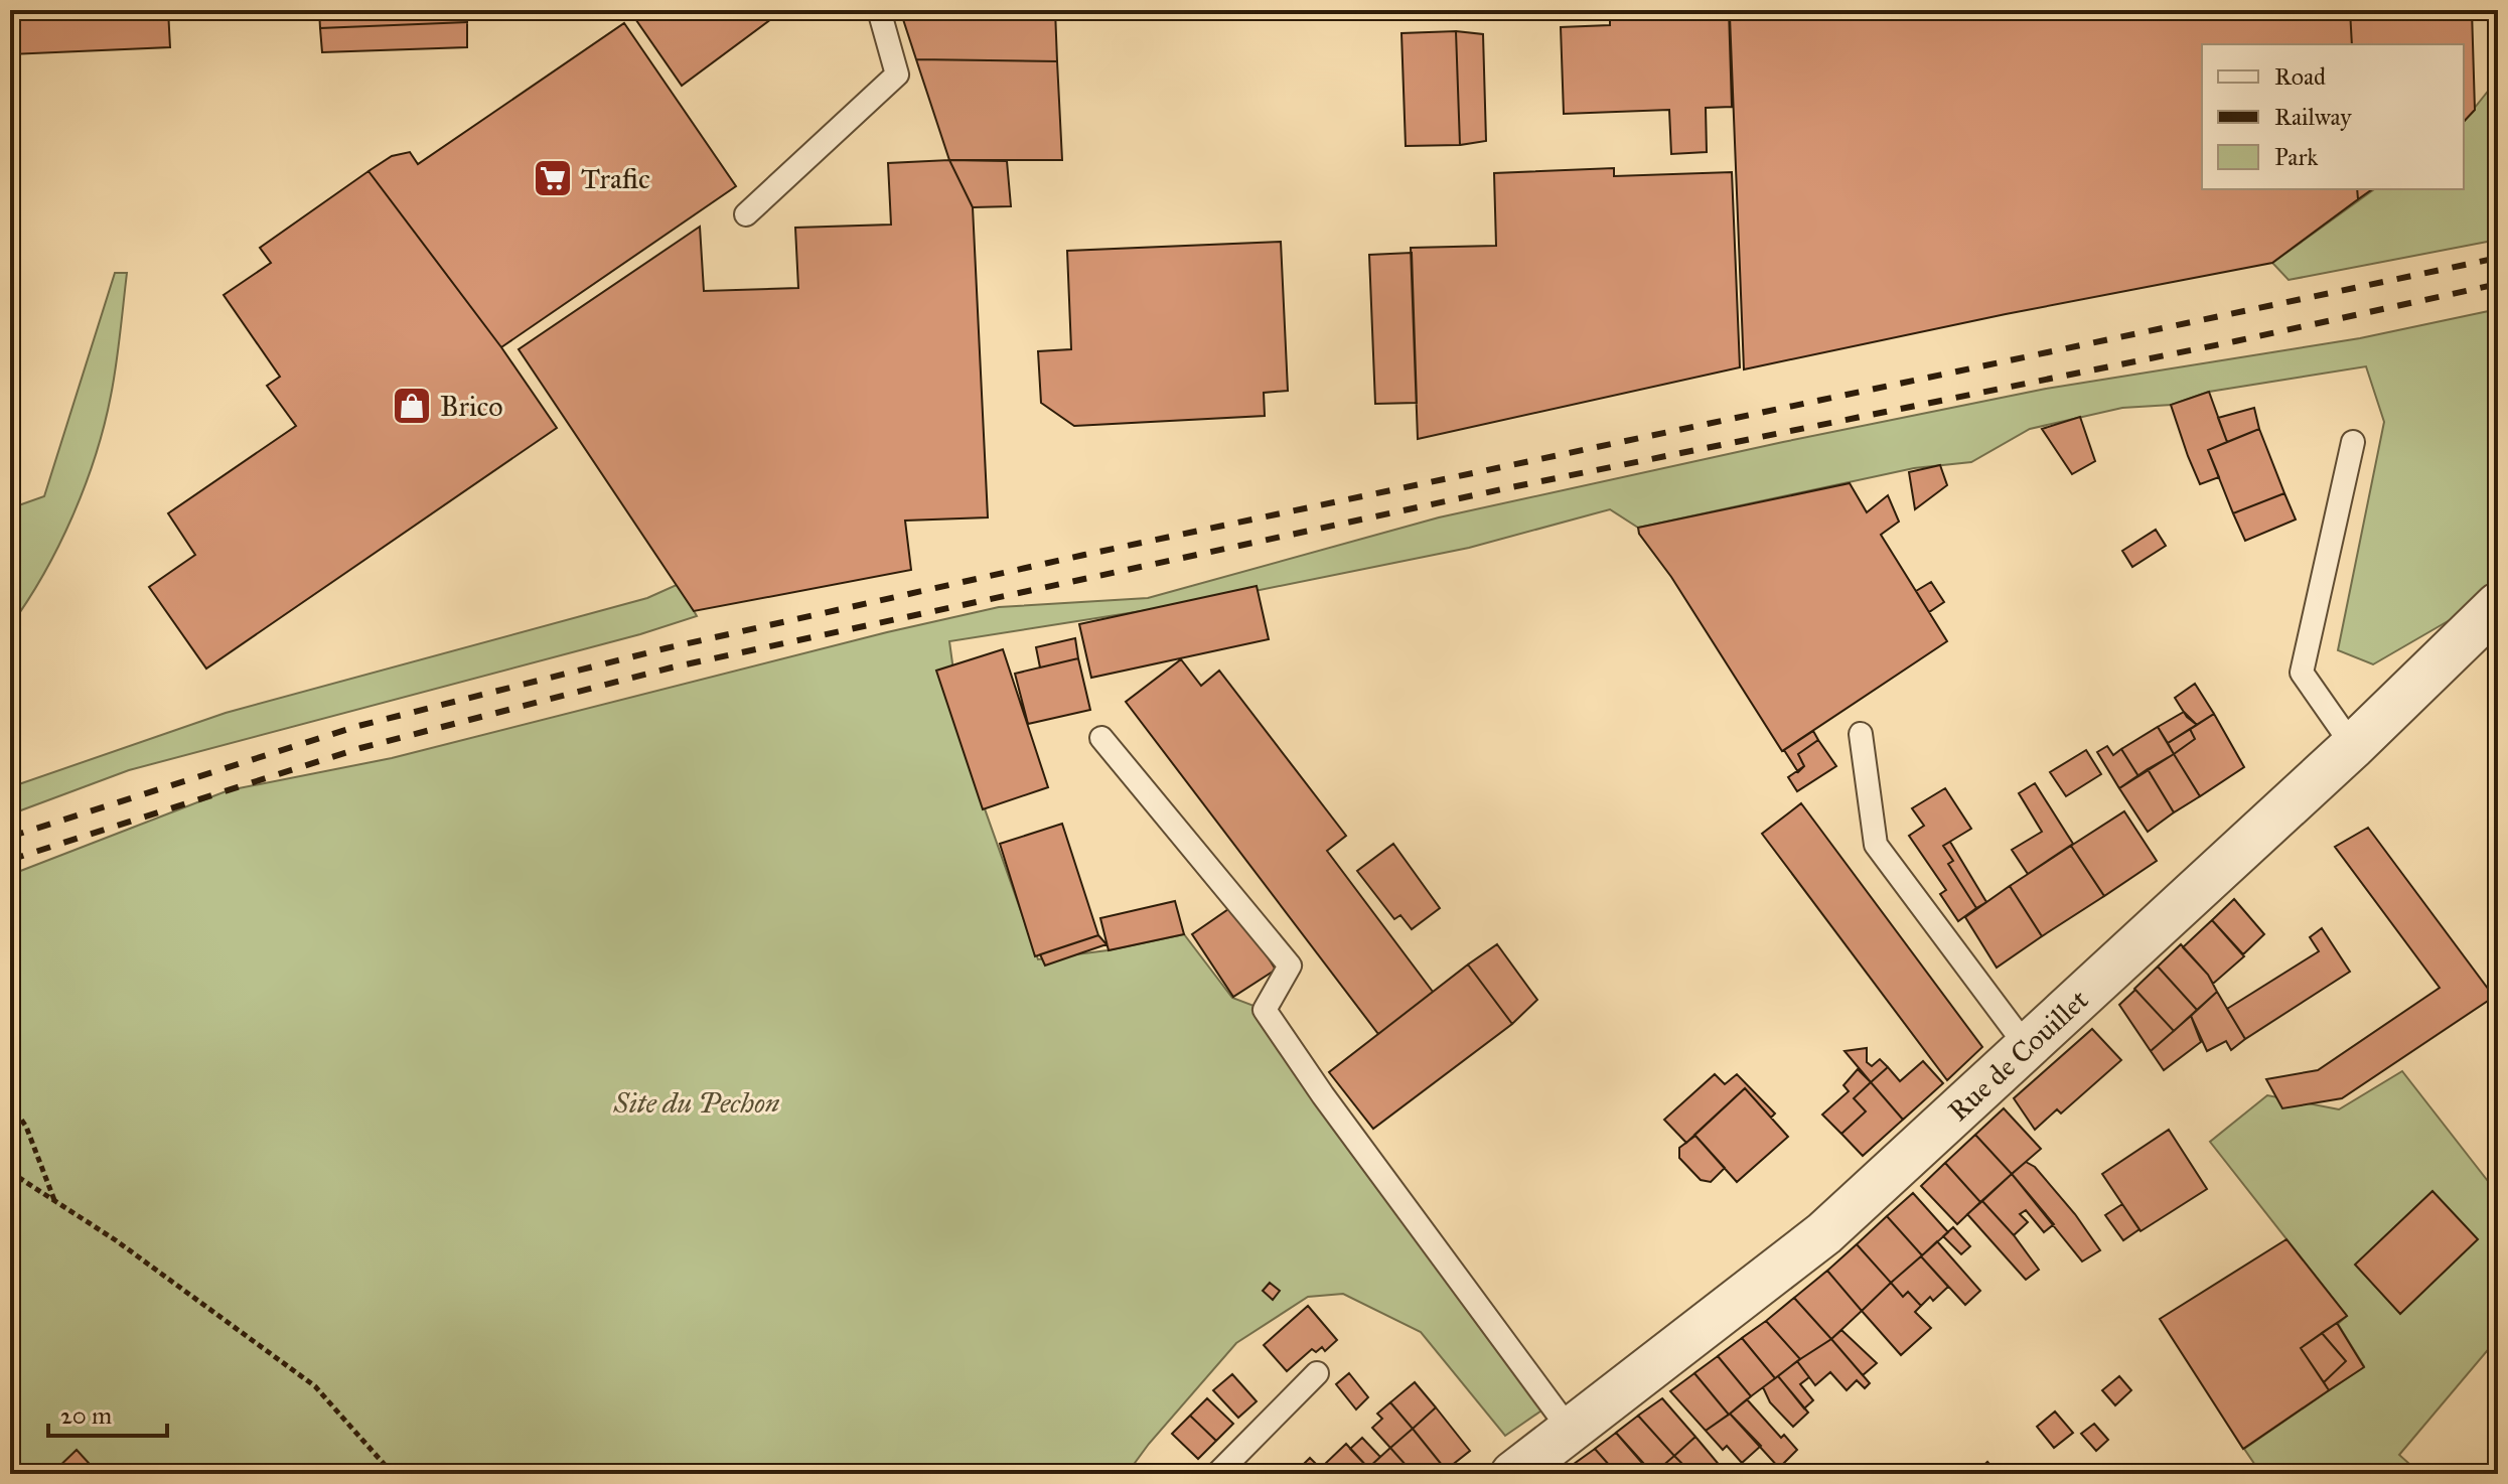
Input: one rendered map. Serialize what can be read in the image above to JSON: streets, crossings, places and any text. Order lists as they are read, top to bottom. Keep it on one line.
{"streets":{"street":["Rue de Couillet"]},"parks":["Site du Pechon"],"places":{"supermarket":["Trafic"],"shop":["Brico"]},"legend":["Road","Railway","Park"],"scale_bar":"20 m"}
